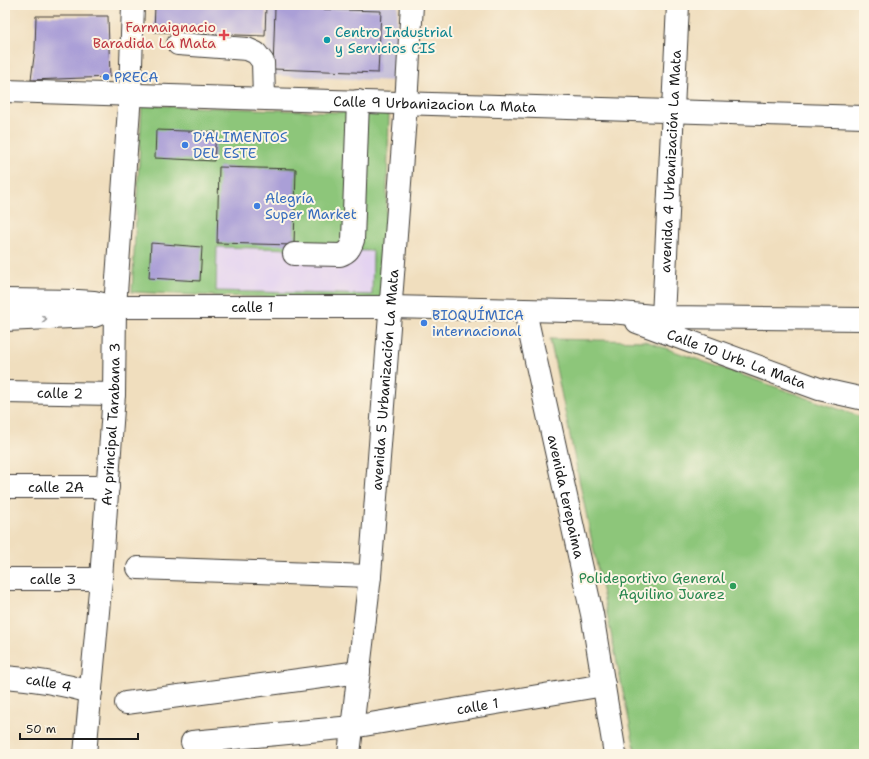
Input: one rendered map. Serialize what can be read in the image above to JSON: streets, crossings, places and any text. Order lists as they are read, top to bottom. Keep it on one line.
{"streets":{"street":["Calle 9 Urbanizacion La Mata","avenida 4 Urbanización La Mata","calle 1","Calle 10 Urb. La Mata","avenida 5 Urbanización La Mata","calle 2","Av principal Tarabana 3","calle 2A","avenida terepaima","calle 3","calle 4"]},"crossings":[["Calle 9 Urbanizacion La Mata","avenida 4 Urbanización La Mata"],["Calle 9 Urbanizacion La Mata","avenida 5 Urbanización La Mata"],["Calle 9 Urbanizacion La Mata","Av principal Tarabana 3"],["avenida 4 Urbanización La Mata","Calle 10 Urb. La Mata"],["calle 1","Calle 10 Urb. La Mata"],["calle 1","avenida 5 Urbanización La Mata"],["calle 1","Av principal Tarabana 3"],["calle 1","avenida terepaima"],["Calle 10 Urb. La Mata","avenida 5 Urbanización La Mata"],["Calle 10 Urb. La Mata","avenida terepaima"],["calle 2","Av principal Tarabana 3"],["Av principal Tarabana 3","calle 2A"],["Av principal Tarabana 3","calle 3"],["Av principal Tarabana 3","calle 4"]],"places":{"health":["Farmaignacio Baradida La Mata"],"other":["Centro Industrial y Servicios CIS","PRECA","D'ALIMENTOS DEL ESTE","Alegría Super Market","BIOQUÍMICA internacional","Polideportivo General Aquilino Juarez"]},"scale_bar":"50 m"}
